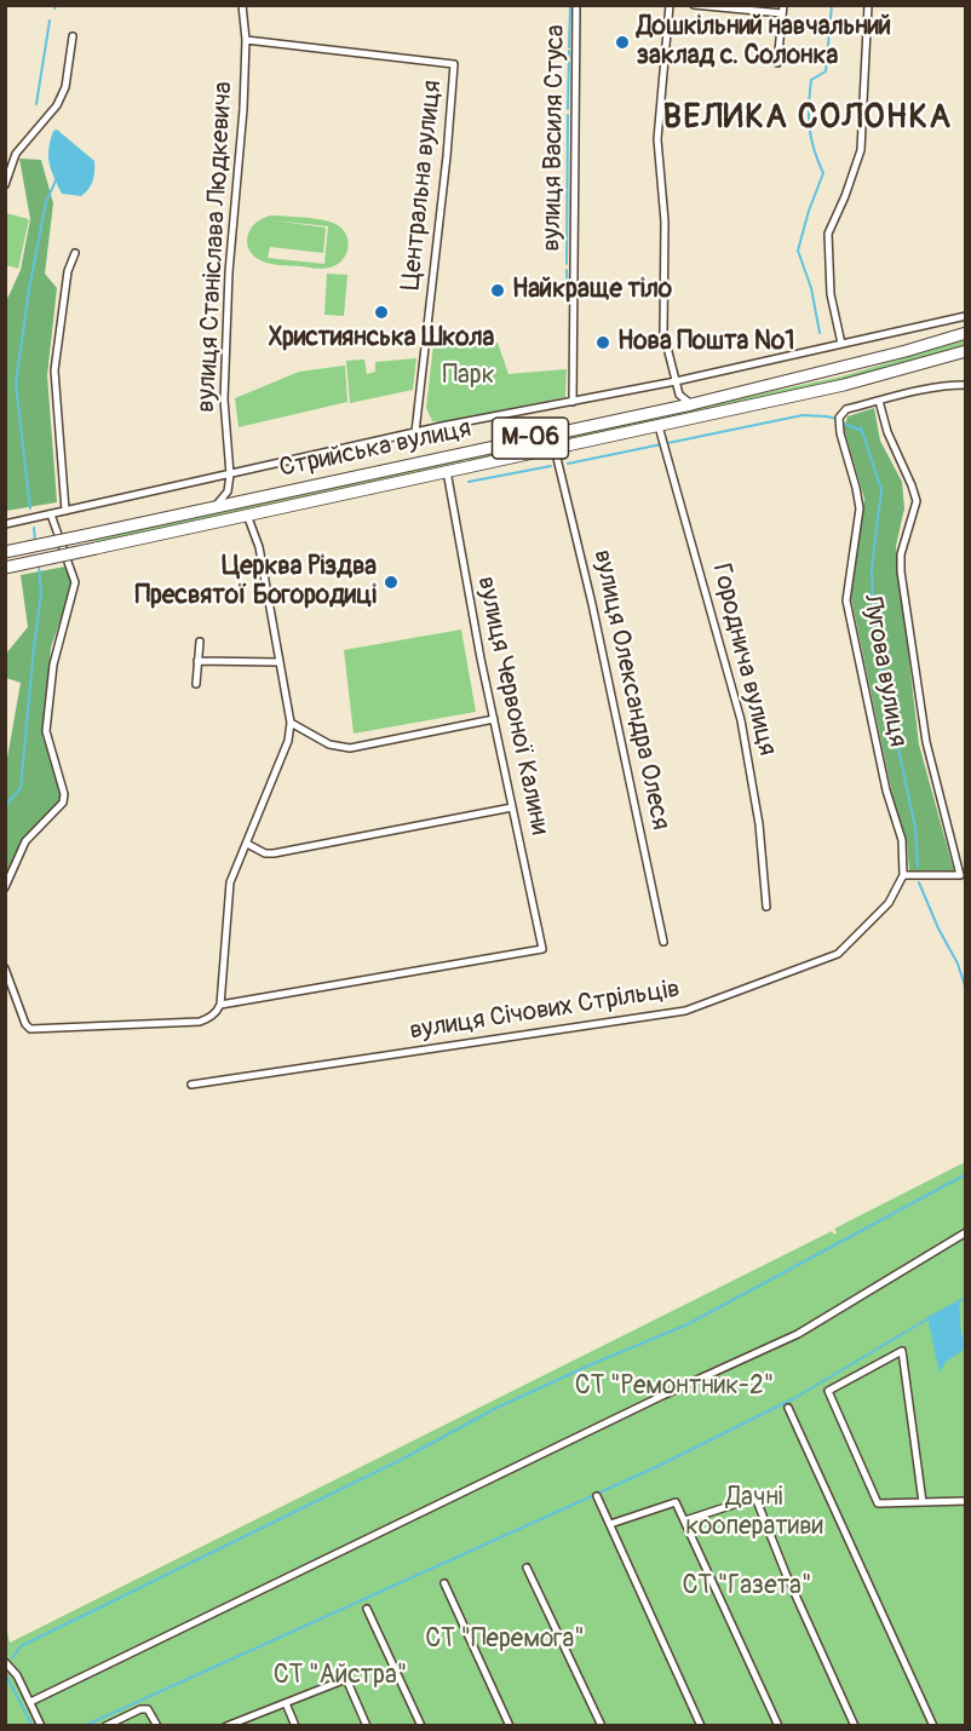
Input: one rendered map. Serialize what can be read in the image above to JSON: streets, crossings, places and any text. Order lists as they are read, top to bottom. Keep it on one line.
{"streets":{"highway":["М-06","Стрийська вулиця"],"street":["вулиця Василя Стуса","Центральна вулиця","вулиця Станіслава Людкевича","Городнича вулиця","Лугова вулиця","вулиця Олександра Олеся","вулиця Червоної Калини","вулиця Січових Стрільців"]},"crossings":[["Центральна вулиця","вулиця Станіслава Людкевича"],["Стрийська вулиця","Городнича вулиця"],["Стрийська вулиця","вулиця Олександра Олеся"],["Стрийська вулиця","вулиця Червоної Калини"],["Лугова вулиця","вулиця Січових Стрільців"]],"districts":["ВЕЛИКА СОЛОНКА"],"parks":["Парк","СТ \"Ремонтник-2\"","Дачні кооперативи","СТ \"Газета\"","СТ \"Перемога\"","СТ \"Айстра\""],"places":["Дошкільний навчальний заклад с. Солонка","Найкраще тіло","Християнська Школа","Нова Пошта №1","Церква Різдва Пресвятої Богородиці"]}
